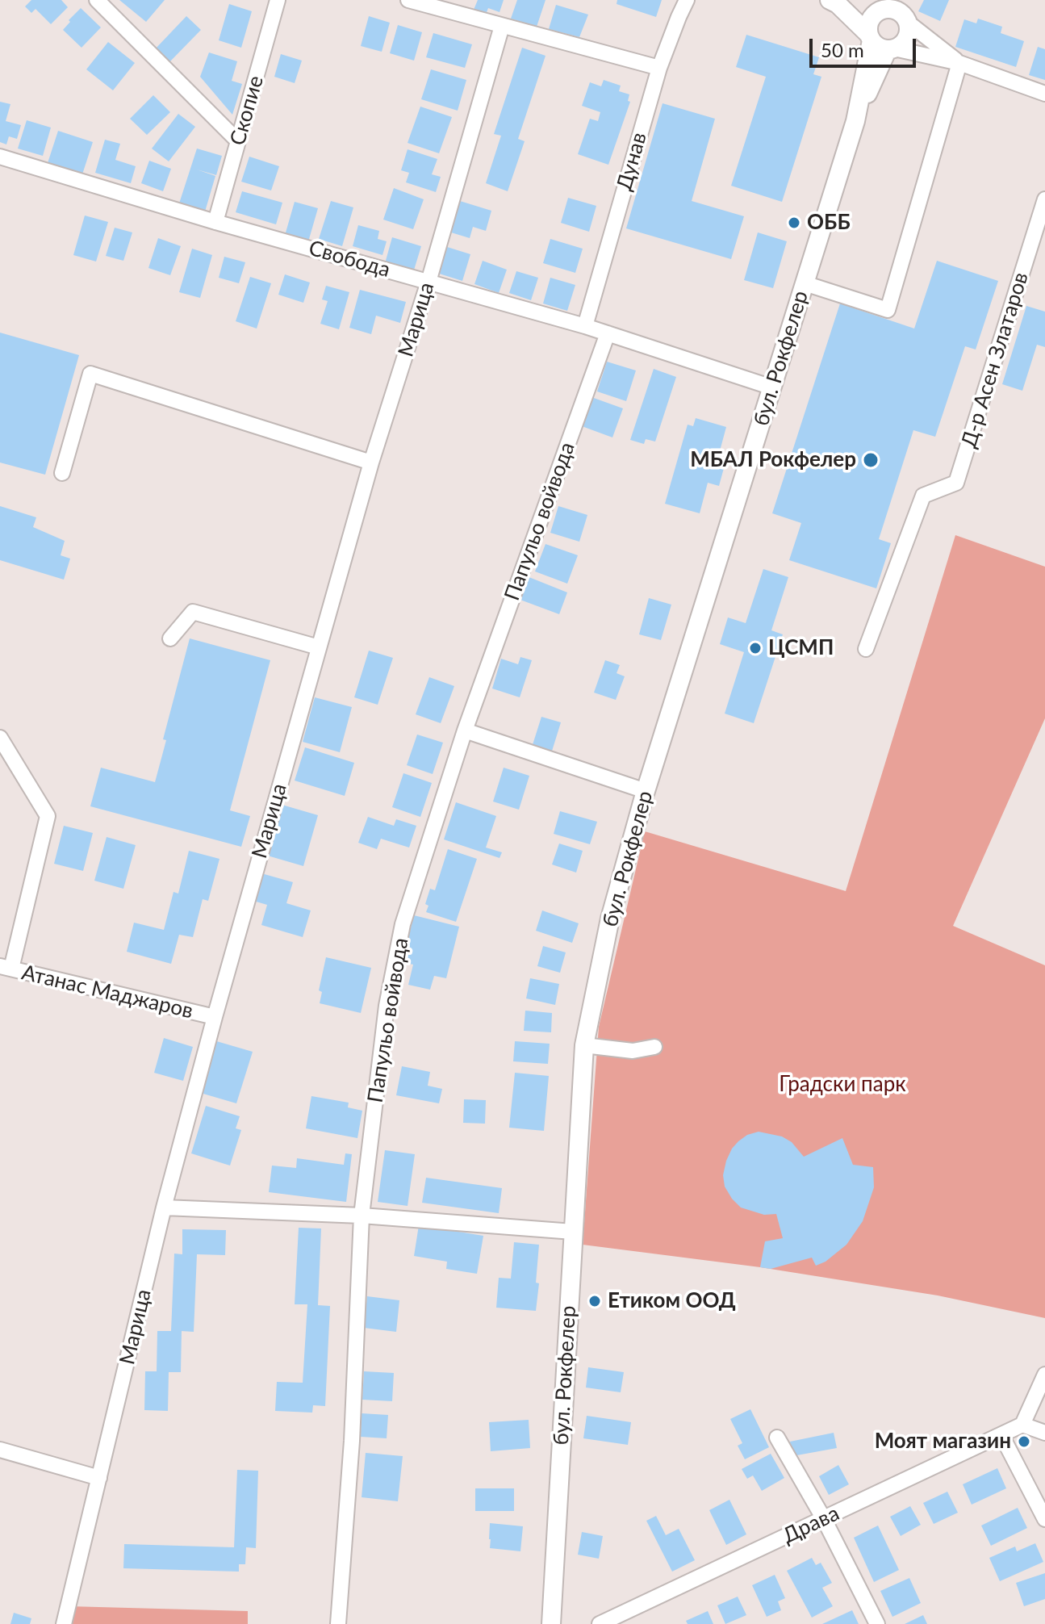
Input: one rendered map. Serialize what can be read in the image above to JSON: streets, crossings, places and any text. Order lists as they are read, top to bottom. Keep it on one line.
{"streets":{"main road":["бул. Рокфелер"],"street":["Скопие","Дунав","Свобода","Марица","Д-р Асен Златаров","Папульо войвода","Атанас Маджаров","Драва"]},"crossings":[["Скопие","Свобода"],["Дунав","Свобода"],["Свобода","Марица"],["Свобода","бул. Рокфелер"],["Свобода","Папульо войвода"],["Марица","Атанас Маджаров"]],"parks":["Градски парк"],"places":["ОББ","МБАЛ Рокфелер","ЦСМП","Етиком ООД","Моят магазин"],"scale_bar":"50 m"}
